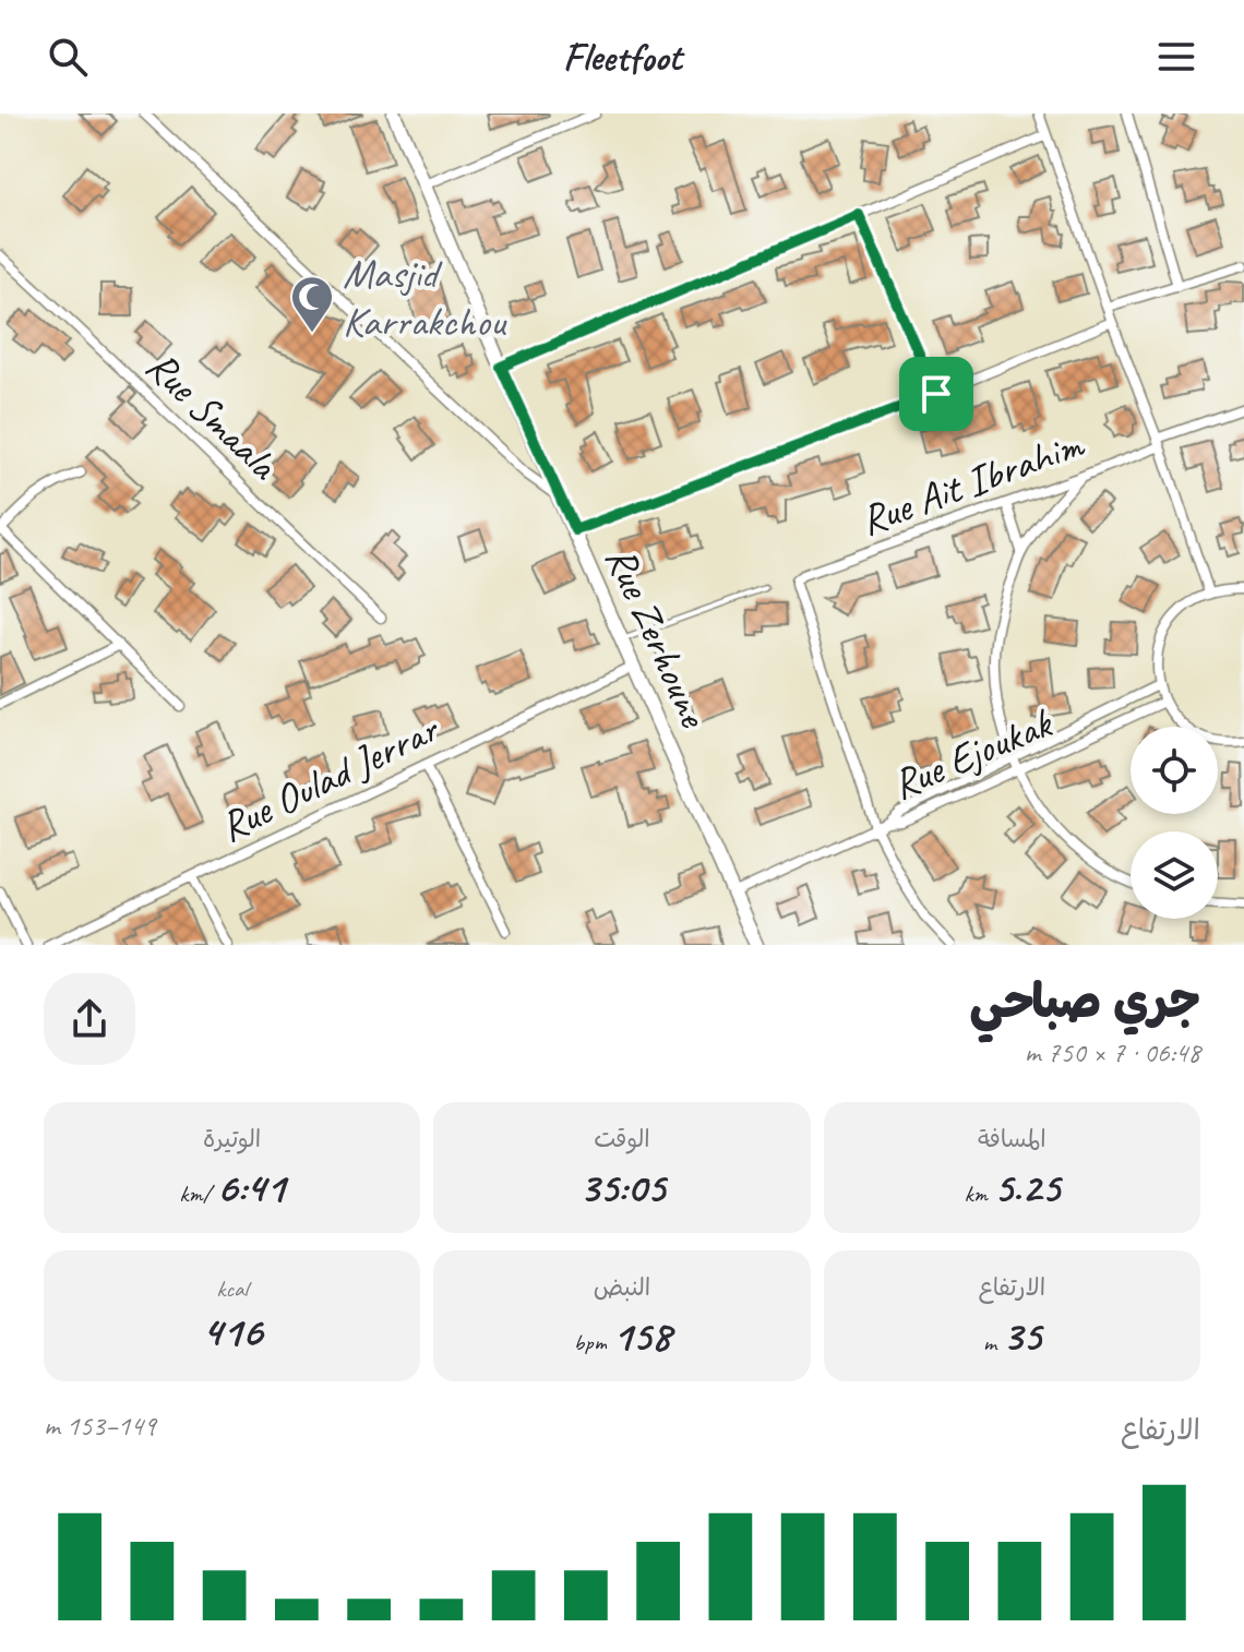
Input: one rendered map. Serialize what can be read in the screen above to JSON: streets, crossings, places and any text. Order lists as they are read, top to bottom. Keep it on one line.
{"streets":{"street":["Rue Smaala","Rue Ait Ibrahim","Rue Zerhoune","Rue Ejoukak","Rue Oulad Jerrar"]},"crossings":[["Rue Ait Ibrahim","Rue Ejoukak"],["Rue Zerhoune","Rue Ejoukak"],["Rue Zerhoune","Rue Oulad Jerrar"]],"places":{"mosque":["Masjid Karrakchou"]},"page":{"header":"Fleetfoot","heading":["جري صباحي","06:48 · 7 × 750 m"],"stats":[["المسافة","5.25 km"],["الوقت","35:05"],["الوتيرة","6:41 /km"],["الارتفاع","35 m"],["النبض","158 bpm"],["kcal","416"]],"chart":["الارتفاع","149–153 m"]}}
